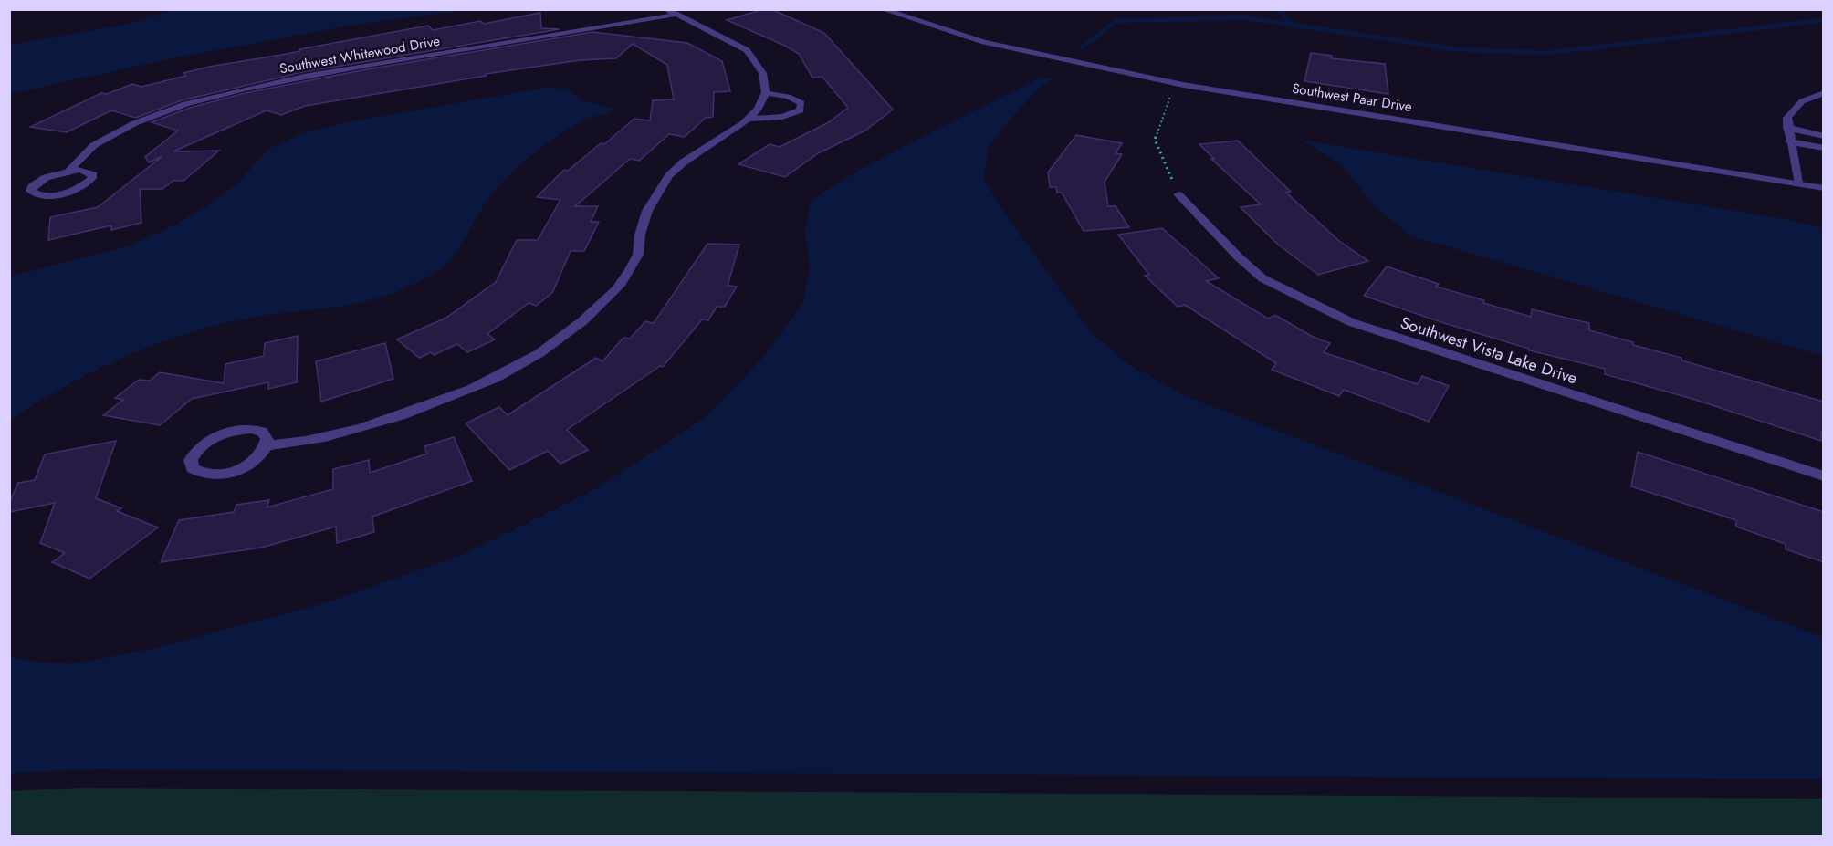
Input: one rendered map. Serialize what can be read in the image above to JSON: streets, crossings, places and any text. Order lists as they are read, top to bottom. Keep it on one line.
{"streets":{"street":["Southwest Whitewood Drive","Southwest Paar Drive","Southwest Vista Lake Drive"]}}
